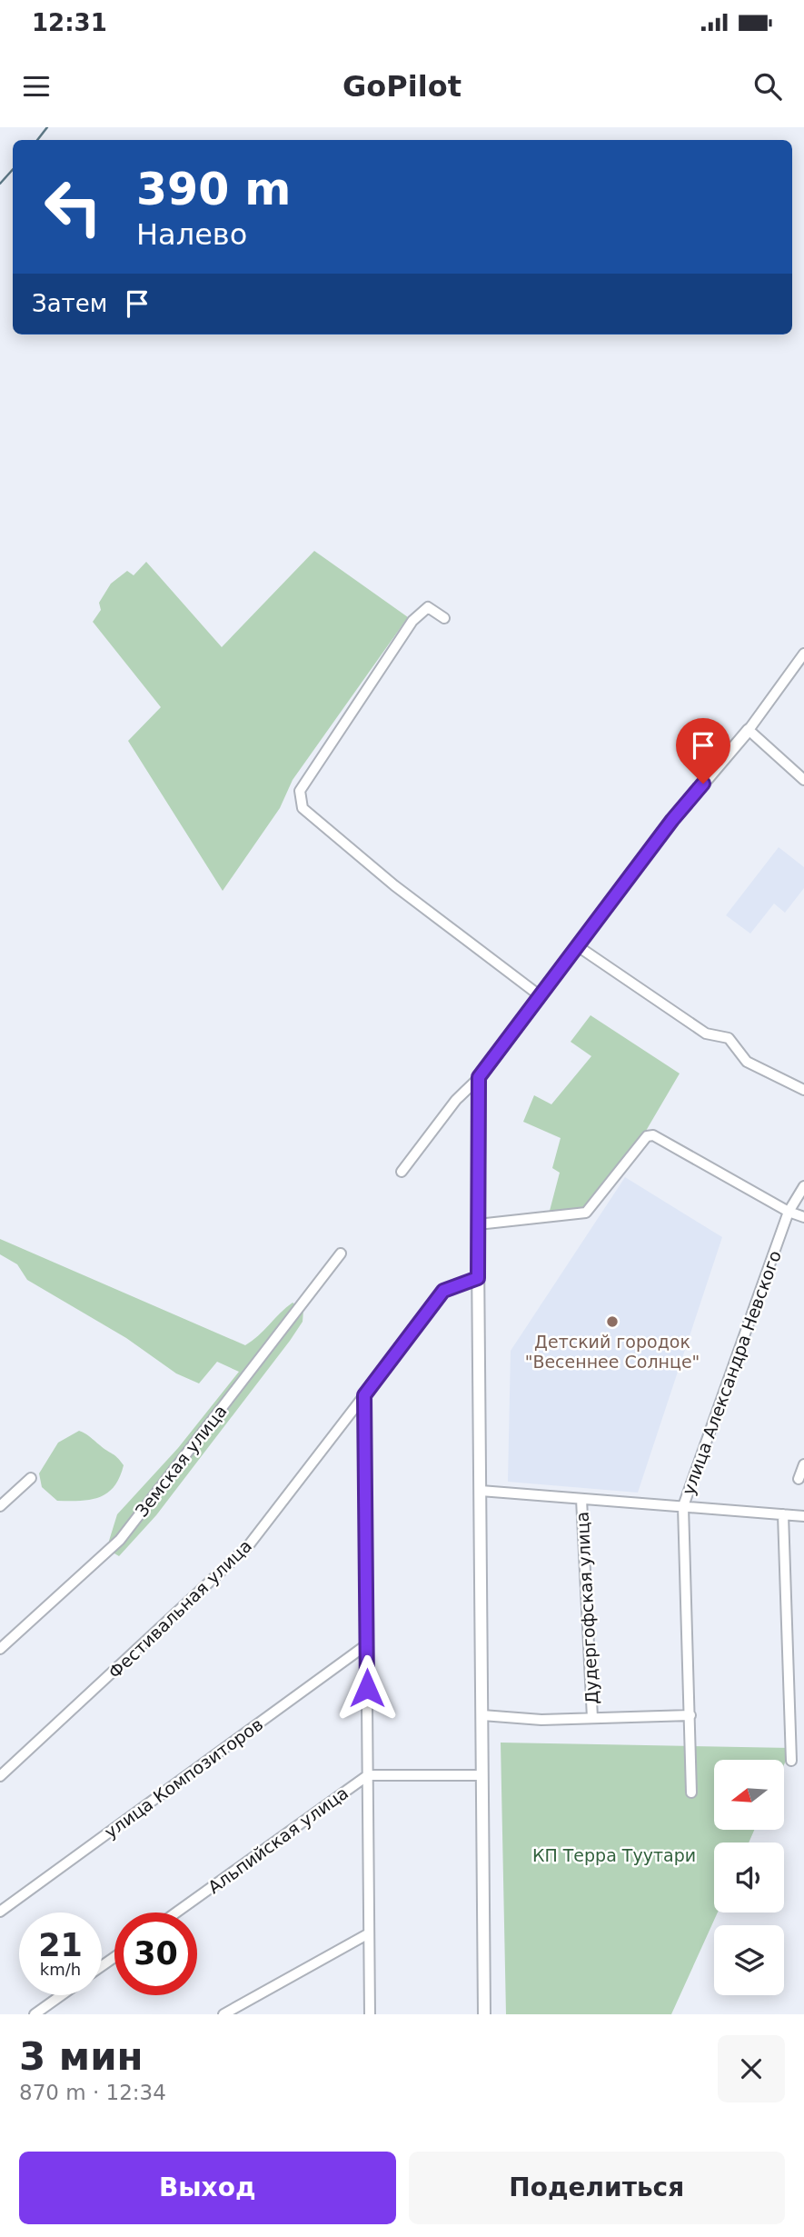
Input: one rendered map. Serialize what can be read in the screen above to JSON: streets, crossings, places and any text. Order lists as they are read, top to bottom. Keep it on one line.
{"streets":{"street":["улица Александра Невского","Земская улица","Дудергофская улица","Фестивальная улица","улица Композиторов","Альпийская улица"]},"parks":["КП Терра Туутари"],"places":["Детский городок \"Весеннее Солнце\""],"north":"left","page":{"status":"12:31","header":"GoPilot","turn":["390 m","Налево"],"then":"Затем","speed":"21 km/h","limit":"30","heading":["3 мин","870 m · 12:34"],"buttons":["Выход","Поделиться"]}}
